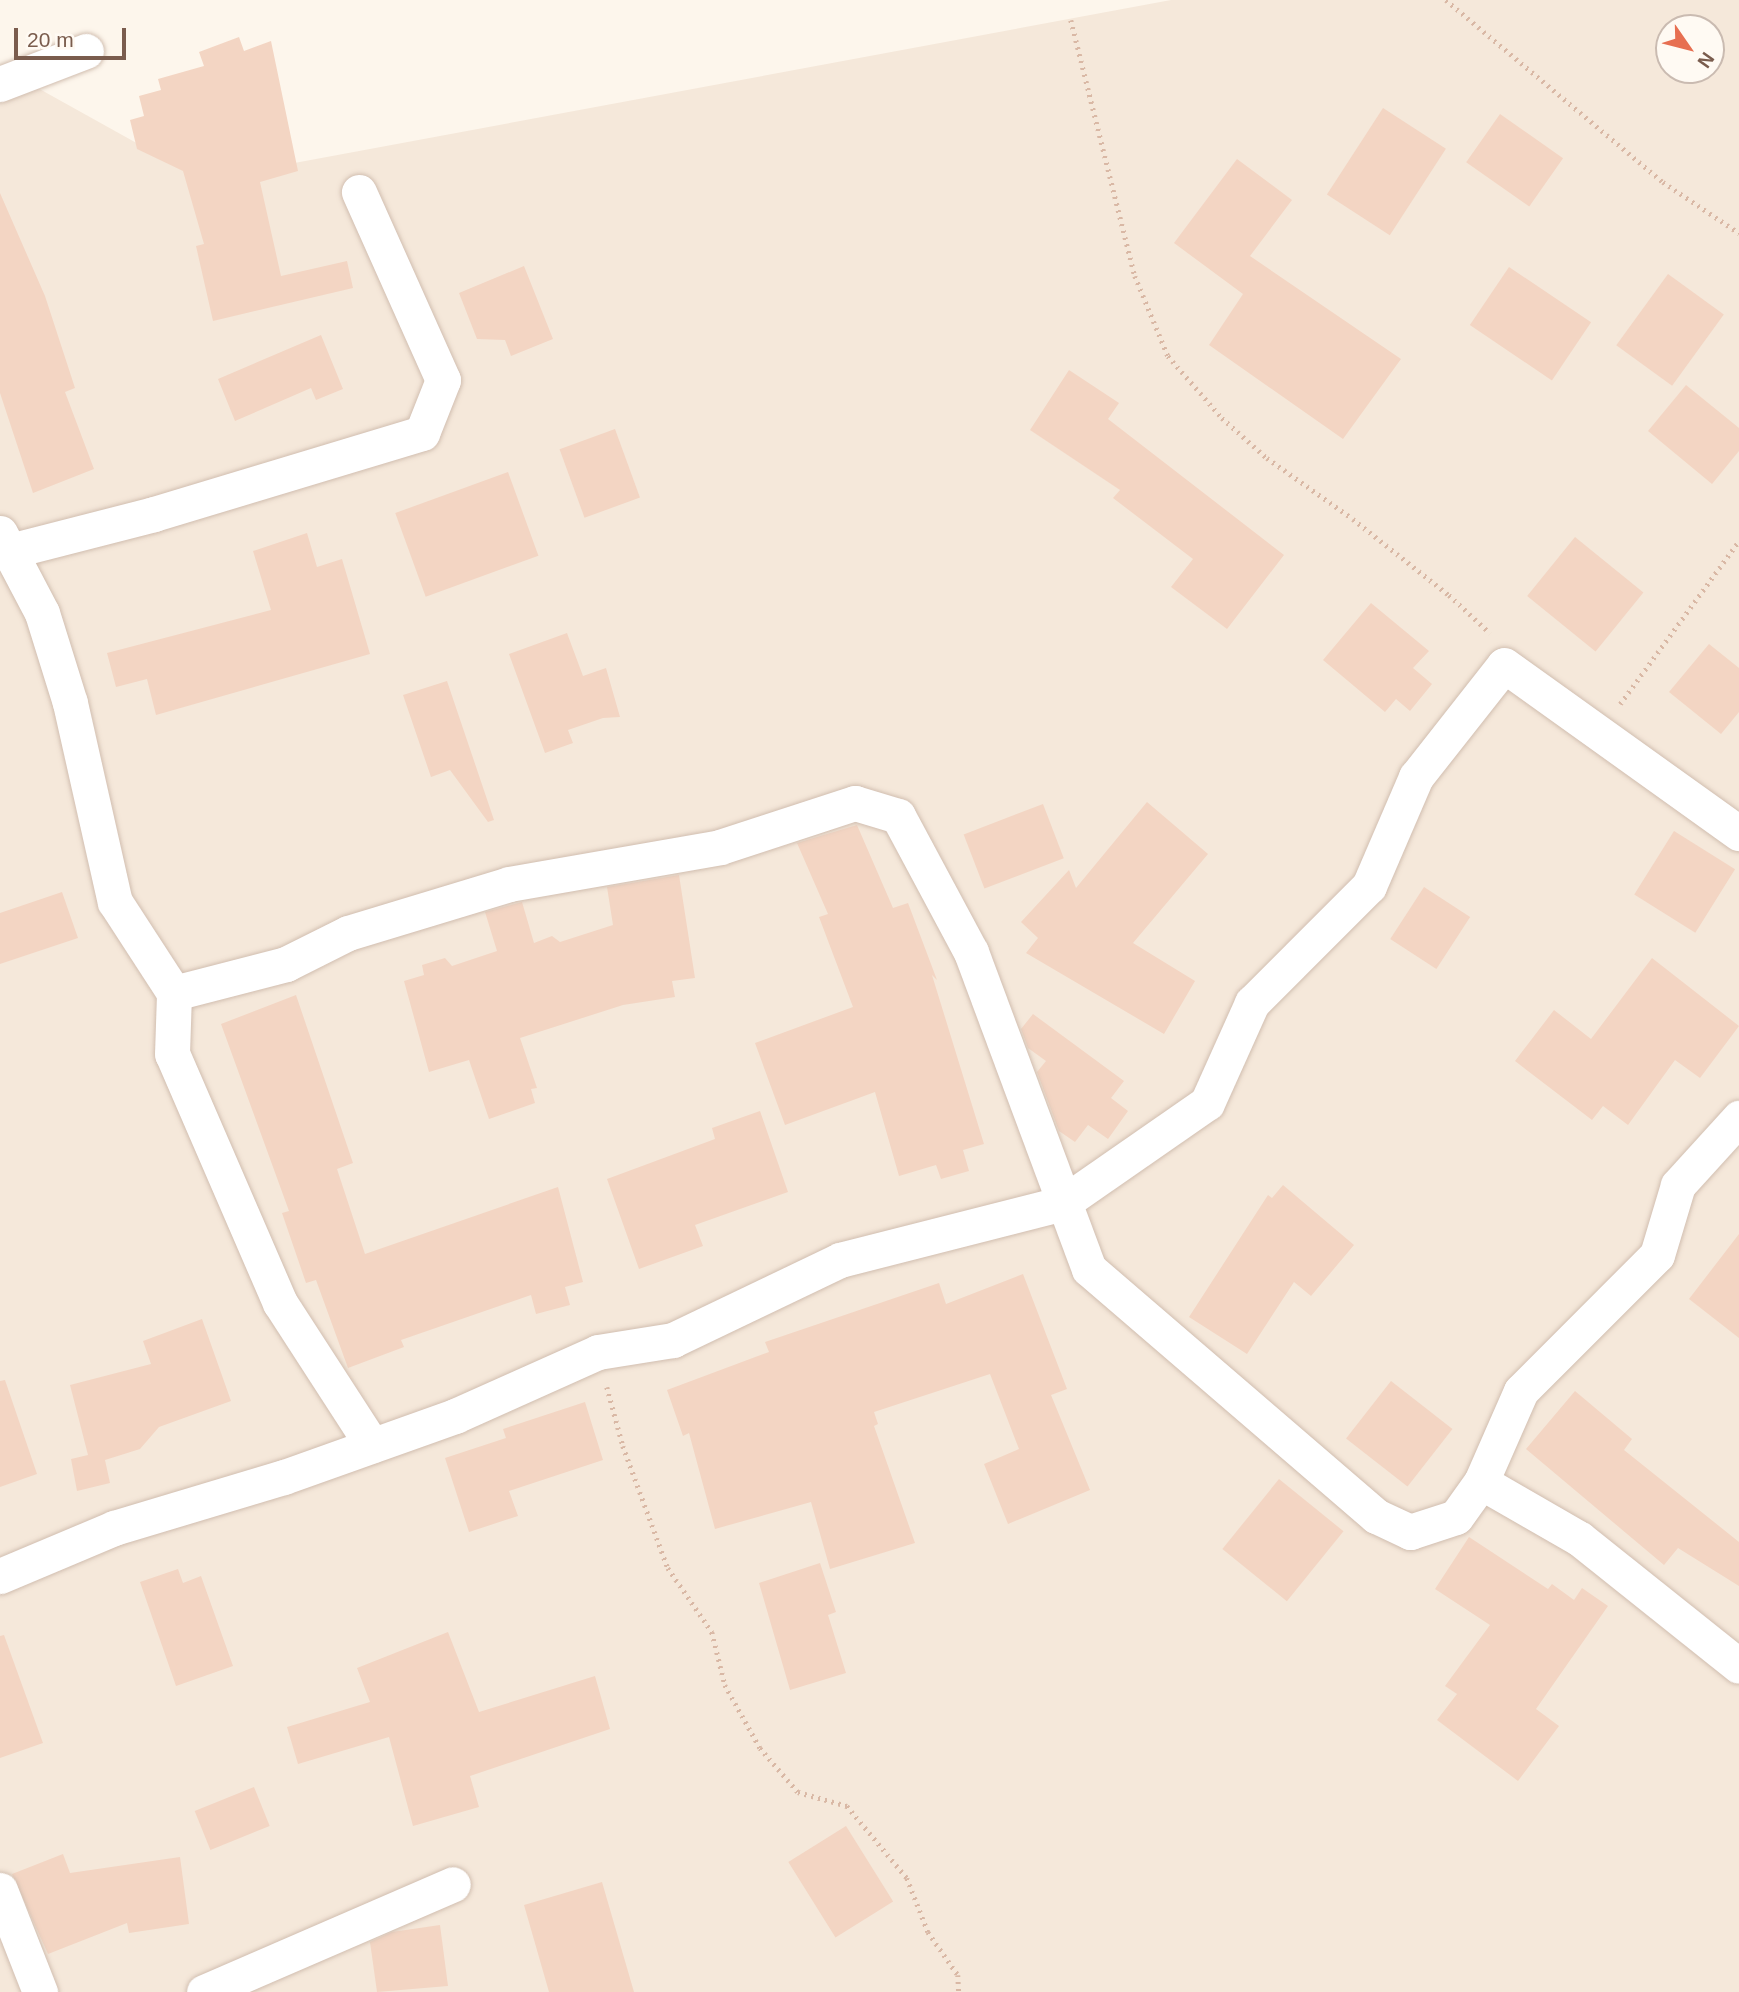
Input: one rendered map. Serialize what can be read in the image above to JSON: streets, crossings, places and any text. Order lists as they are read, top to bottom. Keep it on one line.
{"scale_bar":"20 m","north":"bottom right"}
